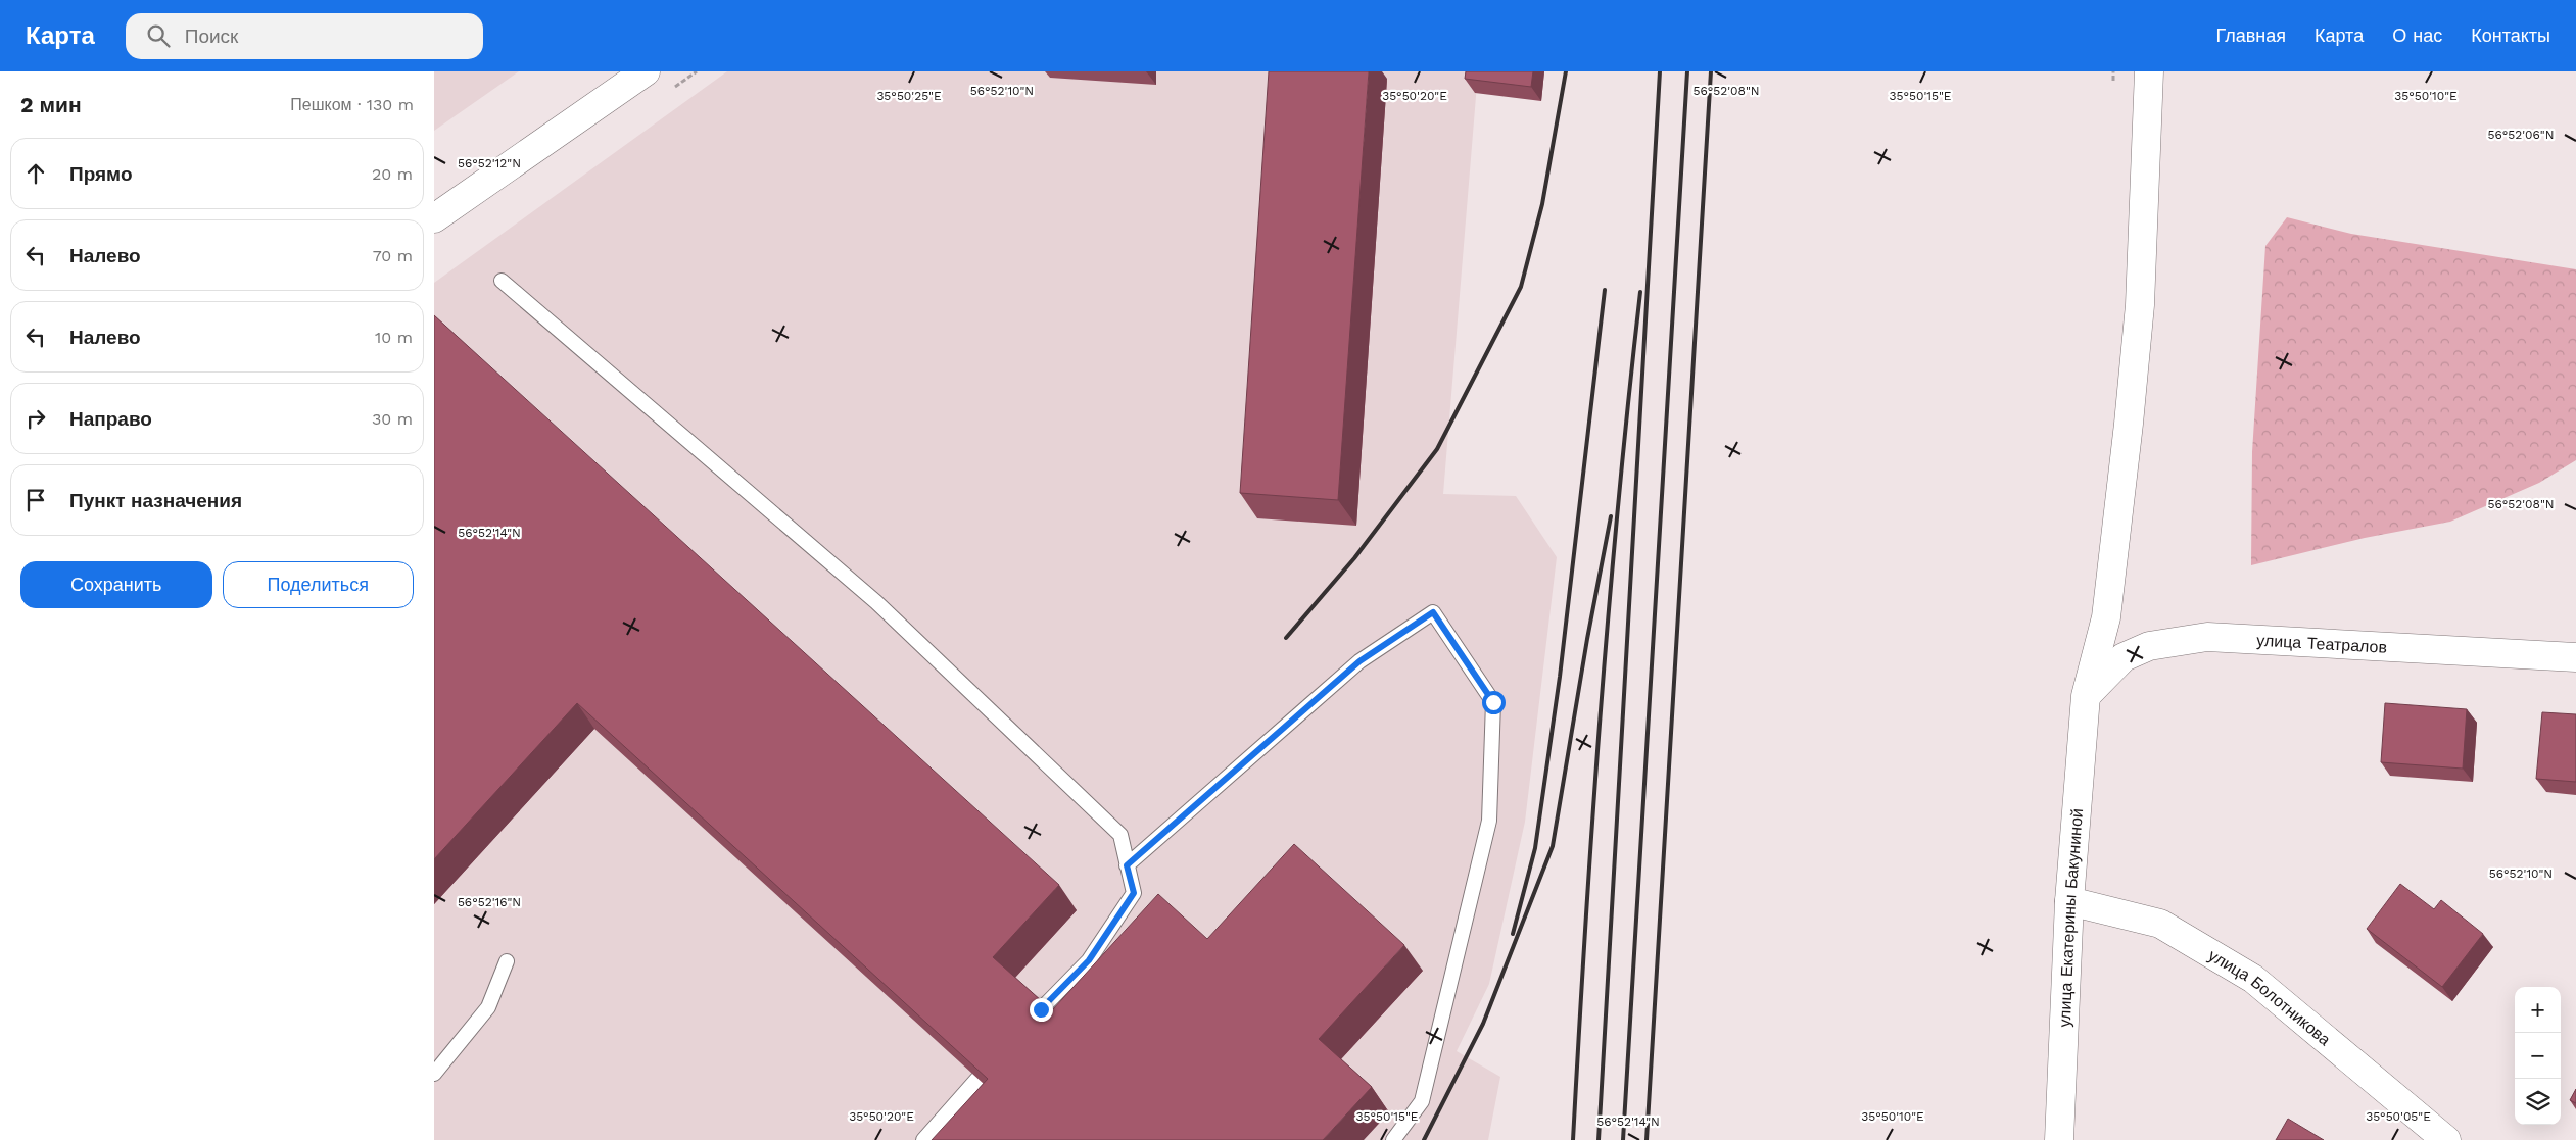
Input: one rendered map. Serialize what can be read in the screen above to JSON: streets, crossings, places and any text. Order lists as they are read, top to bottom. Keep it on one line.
{"streets":{"street":["улица Театралов","улица Екатерины Бакуниной","улица Болотникова"]},"crossings":[["улица Театралов","улица Екатерины Бакуниной"],["улица Екатерины Бакуниной","улица Болотникова"]],"page":{"header":"Карта","search":"Поиск","nav":["Главная","Карта","О нас","Контакты"],"heading":["2 мин","Пешком · 130 m"],"list":[["Прямо","20 m"],["Налево","70 m"],["Налево","10 m"],["Направо","30 m"],"Пункт назначения"],"buttons":["Сохранить","Поделиться"],"map_buttons":["+","−"]},"coordinates":["56°52'10\"N","56°52'08\"N","35°50'25\"E","35°50'20\"E","35°50'15\"E","35°50'10\"E","56°52'06\"N","56°52'12\"N","56°52'14\"N","56°52'16\"N","35°50'05\"E"]}
